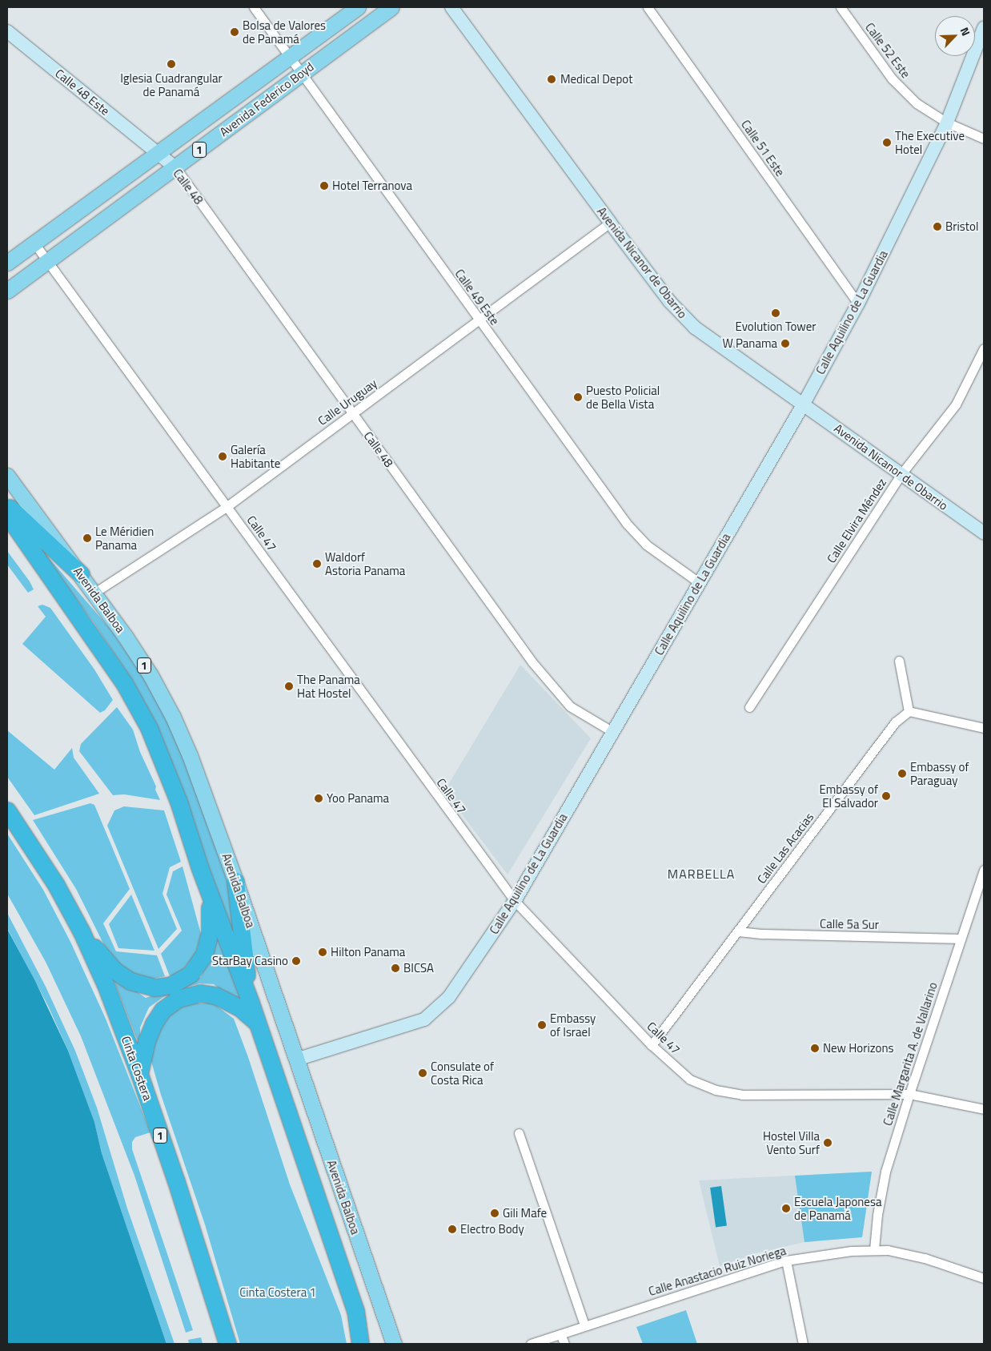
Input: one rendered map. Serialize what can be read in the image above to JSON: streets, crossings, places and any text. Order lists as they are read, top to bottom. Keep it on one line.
{"streets":{"highway":["1","Avenida Balboa","Cinta Costera"],"main road":["Avenida Federico Boyd"],"street":["Calle 52 Este","Calle 48 Este","Calle 51 Este","Calle 48","Avenida Nicanor de Obarrio","Calle 49 Este","Calle Aquilino de La Guardia","Calle Uruguay","Calle Elvira Méndez","Calle 47","Calle Las Acacias","Calle 5a Sur","Calle Margarita A. de Vallarino","Calle Anastacio Ruiz Noriega"]},"crossings":[["Calle 52 Este","Calle Aquilino de La Guardia"],["Calle 48 Este","Avenida Federico Boyd"],["Calle 48 Este","Calle 48"],["Avenida Federico Boyd","Calle 48"],["Avenida Federico Boyd","Calle 49 Este"],["Avenida Federico Boyd","Calle 47"],["Calle 51 Este","Calle Aquilino de La Guardia"],["Calle 48","Calle Aquilino de La Guardia"],["Calle 48","Calle Uruguay"],["Avenida Nicanor de Obarrio","Calle Aquilino de La Guardia"],["Avenida Nicanor de Obarrio","Calle Uruguay"],["Avenida Nicanor de Obarrio","Calle Elvira Méndez"],["Calle 49 Este","Calle Aquilino de La Guardia"],["Calle 49 Este","Calle Uruguay"],["Calle Aquilino de La Guardia","Calle 47"],["Calle Aquilino de La Guardia","Avenida Balboa"],["Calle Uruguay","Calle 47"],["Calle Uruguay","Avenida Balboa"],["Calle 47","Calle Las Acacias"],["Calle 47","Calle Margarita A. de Vallarino"],["Calle Las Acacias","Calle 5a Sur"],["Calle 5a Sur","Calle Margarita A. de Vallarino"],["Calle Margarita A. de Vallarino","Calle Anastacio Ruiz Noriega"]],"districts":["MARBELLA"],"parks":["Cinta Costera 1"],"places":["Bolsa de Valores de Panamá","Iglesia Cuadrangular de Panamá","Medical Depot","The Executive Hotel","Hotel Terranova","Bristol","Evolution Tower","W Panama","Puesto Policial de Bella Vista","Galería Habitante","Le Méridien Panama","Waldorf Astoria Panama","The Panama Hat Hostel","Embassy of Paraguay","Embassy of El Salvador","Yoo Panama","Hilton Panama","StarBay Casino","BICSA","Embassy of Israel","New Horizons","Consulate of Costa Rica","Hostel Villa Vento Surf","Escuela Japonesa de Panamá","Gili Mafe","Electro Body"],"north":"top right"}
